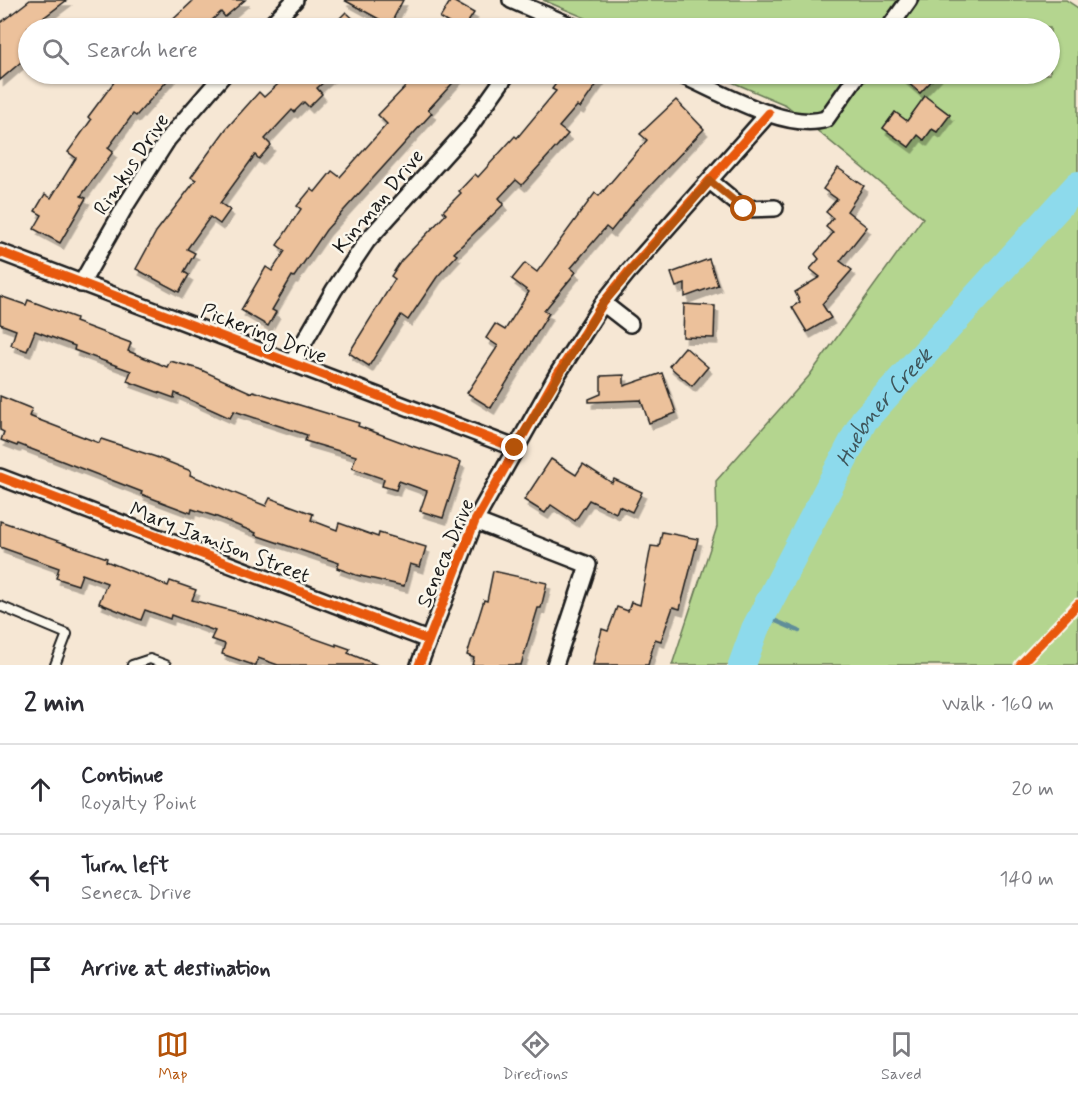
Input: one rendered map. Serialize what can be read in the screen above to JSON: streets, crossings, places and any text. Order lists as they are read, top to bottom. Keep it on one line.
{"streets":{"street":["Rimkus Drive","Kinman Drive","Pickering Drive","Mary Jamison Street","Seneca Drive"]},"crossings":[["Rimkus Drive","Pickering Drive"],["Kinman Drive","Pickering Drive"],["Pickering Drive","Seneca Drive"],["Mary Jamison Street","Seneca Drive"]],"water":["Huebner Creek"],"page":{"search":"Search here","heading":["2 min","Walk · 160 m"],"list":[["Continue","Royalty Point","20 m"],["Turn left","Seneca Drive","140 m"],"Arrive at destination"],"nav":["Map","Directions","Saved"]}}
